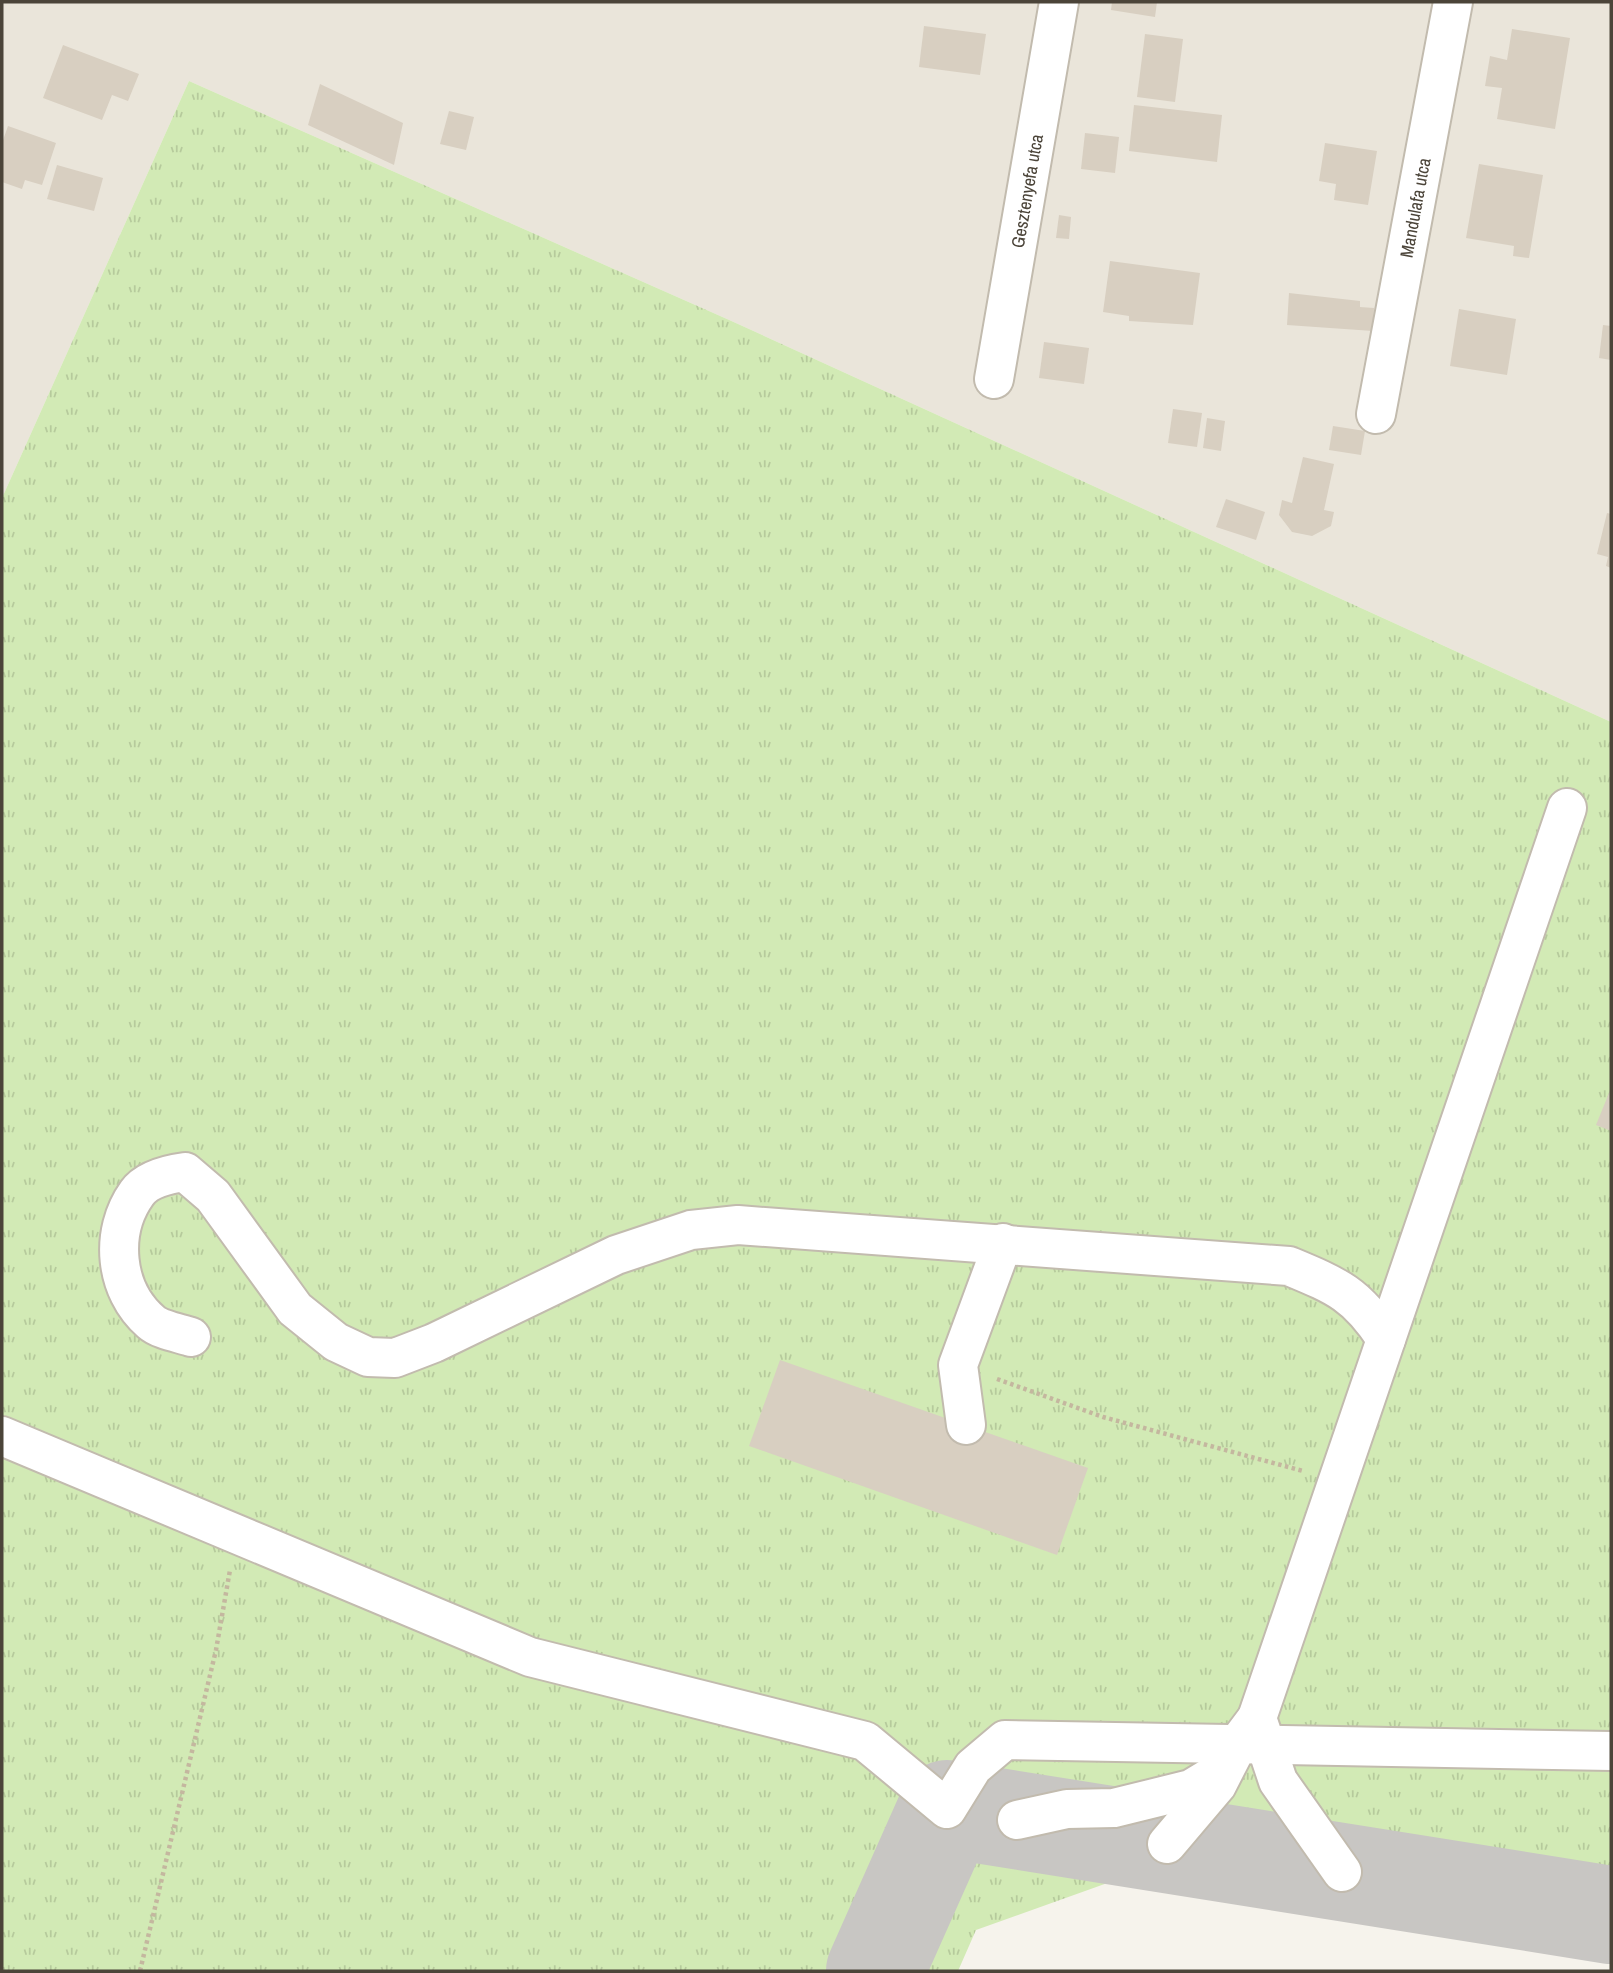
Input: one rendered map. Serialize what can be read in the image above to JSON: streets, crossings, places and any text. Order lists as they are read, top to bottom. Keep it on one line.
{"streets":{"street":["Gesztenyefa utca","Mandulafa utca"]}}
